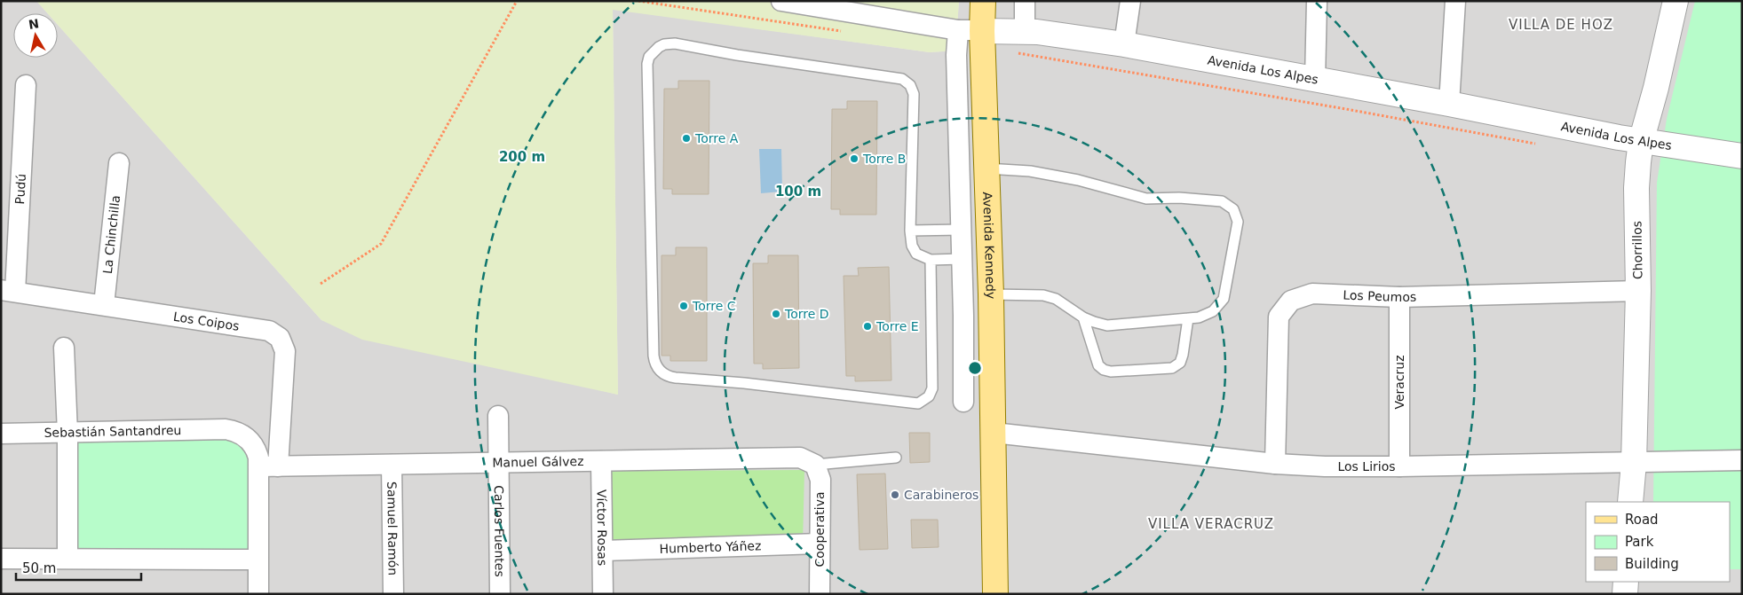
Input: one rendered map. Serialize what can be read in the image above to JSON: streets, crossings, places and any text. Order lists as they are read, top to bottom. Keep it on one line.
{"streets":{"main road":["Avenida Kennedy"],"street":["Avenida Los Alpes","Pudú","La Chinchilla","Chorrillos","Los Peumos","Los Coipos","Veracruz","Sebastián Santandreu","Manuel Gálvez","Los Lirios","Víctor Rosas","Samuel Ramón","Cooperativa","Carlos Fuentes","Humberto Yáñez"]},"crossings":[["Avenida Los Alpes","Avenida Kennedy"],["Avenida Los Alpes","Chorrillos"],["Pudú","Los Coipos"],["La Chinchilla","Los Coipos"],["Avenida Kennedy","Los Lirios"],["Chorrillos","Los Peumos"],["Chorrillos","Los Lirios"],["Los Peumos","Veracruz"],["Los Peumos","Los Lirios"],["Los Coipos","Sebastián Santandreu"],["Los Coipos","Manuel Gálvez"],["Veracruz","Los Lirios"],["Sebastián Santandreu","Manuel Gálvez"],["Manuel Gálvez","Víctor Rosas"],["Manuel Gálvez","Samuel Ramón"],["Manuel Gálvez","Cooperativa"],["Manuel Gálvez","Carlos Fuentes"],["Víctor Rosas","Humberto Yáñez"],["Cooperativa","Humberto Yáñez"]],"districts":["VILLA DE HOZ","VILLA VERACRUZ"],"places":["Torre A","Torre B","Torre C","Torre D","Torre E","Carabineros"],"legend":["Road","Park","Building"],"scale_bar":"50 m","north":"top","rings":["200 m","100 m"]}
